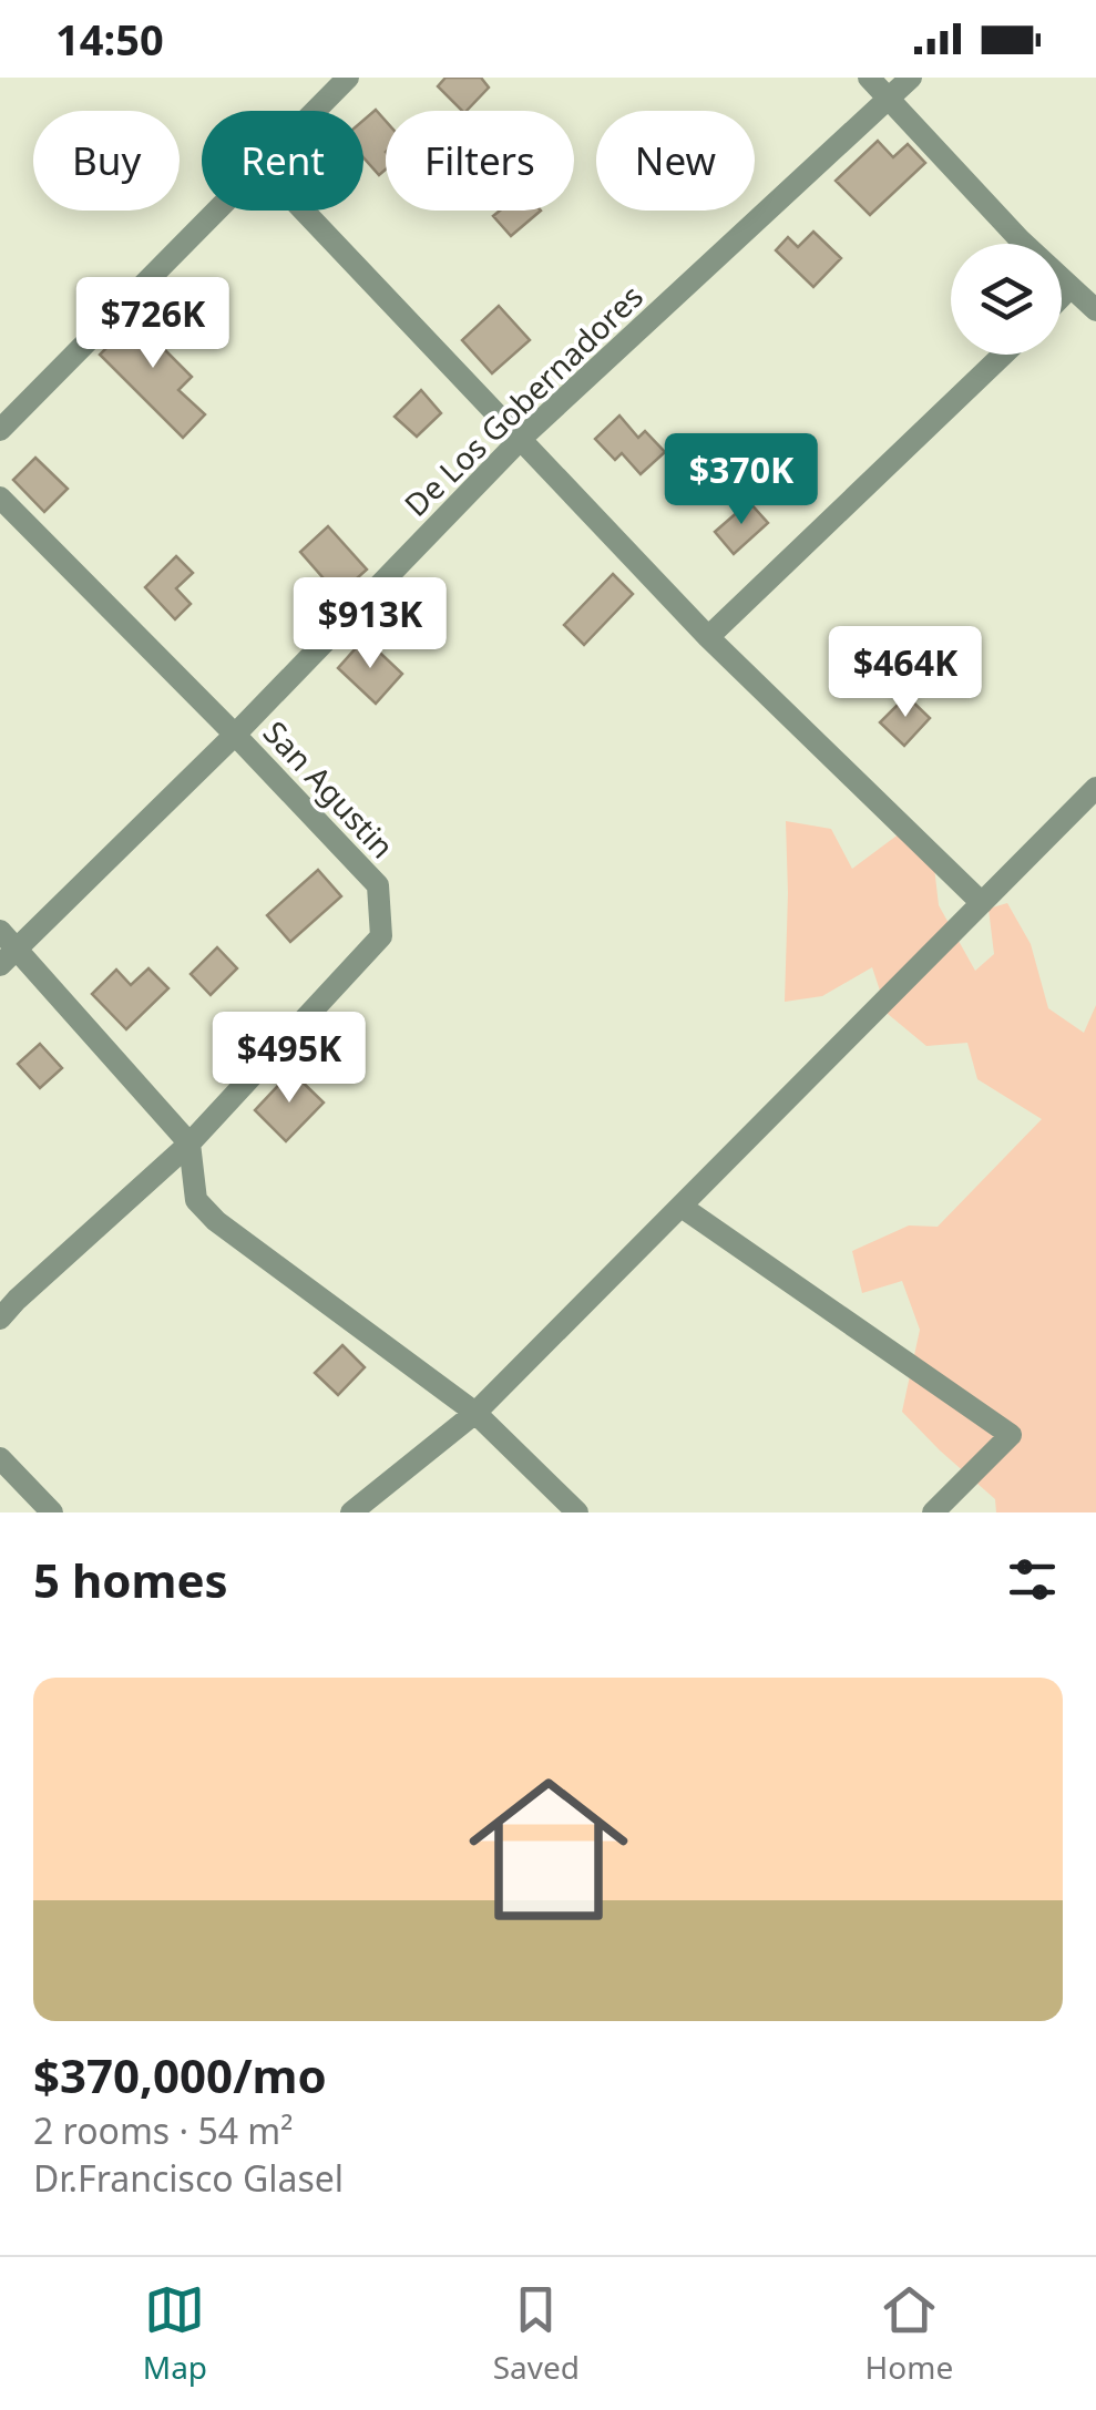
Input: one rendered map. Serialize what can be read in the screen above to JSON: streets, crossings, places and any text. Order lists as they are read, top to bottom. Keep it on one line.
{"streets":{"street":["De Los Gobernadores","San Agustin"]},"crossings":[["De Los Gobernadores","San Agustin"]],"page":{"status":"14:50","chip":["Buy","Rent","Filters","New"],"price":["$726K","$370K","$913K","$464K","$495K"],"heading":"5 homes","list":[{"name":"$370,000/mo","note":"2 rooms · 54 m² · Dr.Francisco Glasel"}],"tabs":["Map","Saved","Home"]}}
